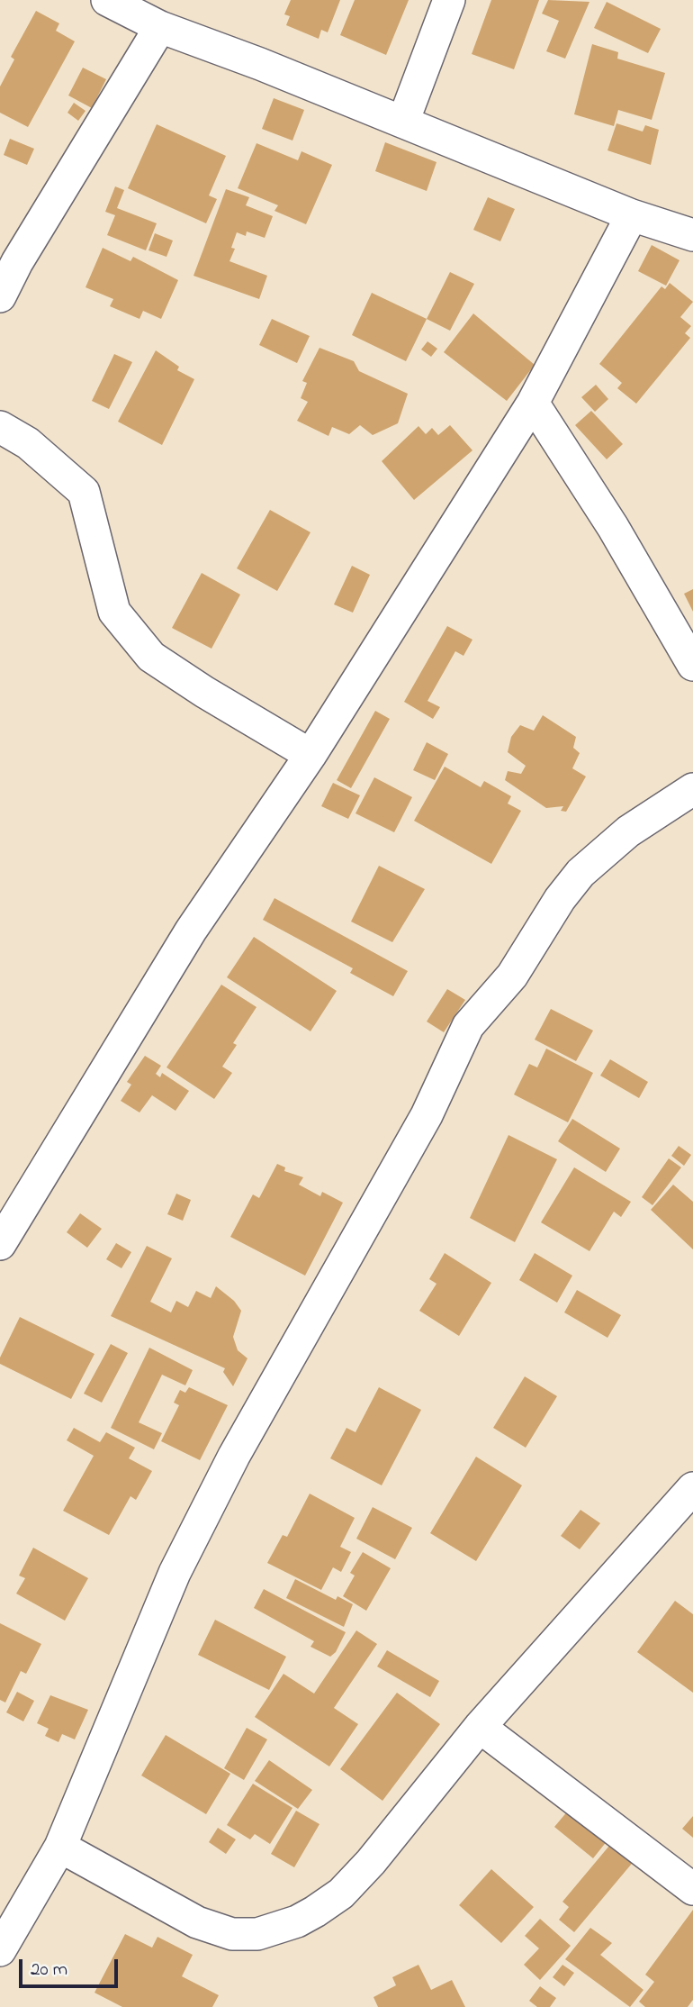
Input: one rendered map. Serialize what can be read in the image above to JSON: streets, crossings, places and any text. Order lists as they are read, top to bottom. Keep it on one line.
{"scale_bar":"20 m"}
